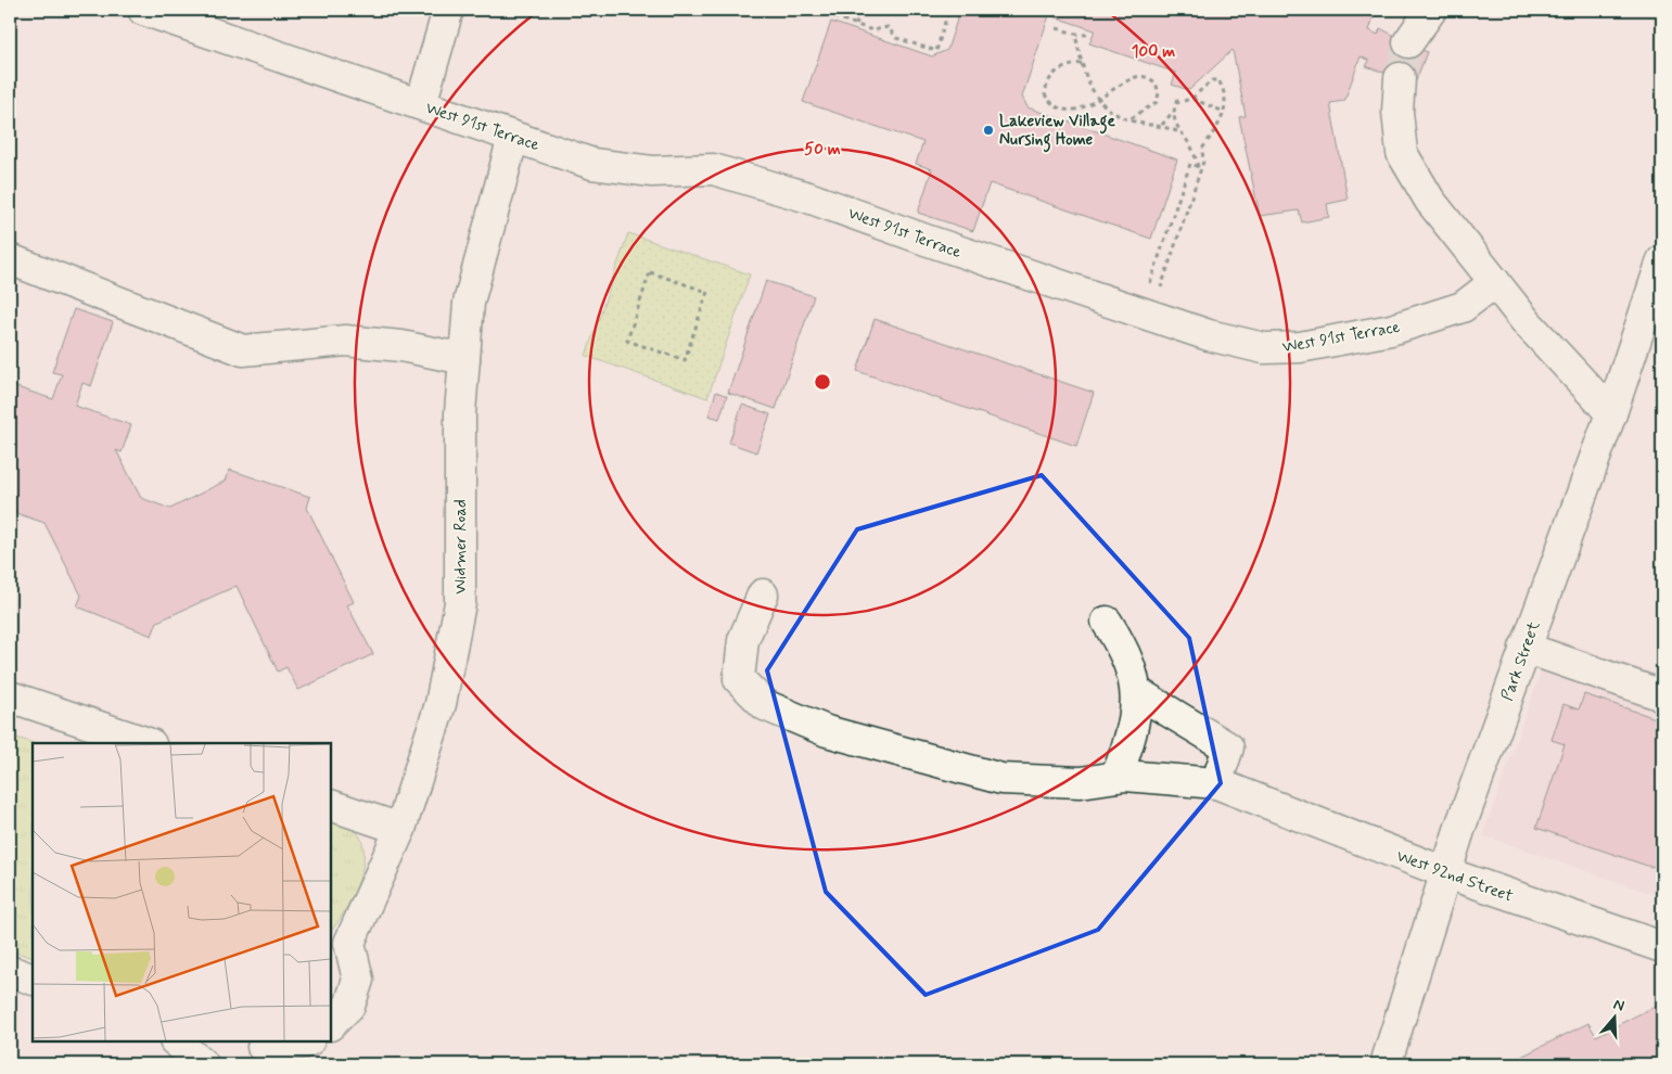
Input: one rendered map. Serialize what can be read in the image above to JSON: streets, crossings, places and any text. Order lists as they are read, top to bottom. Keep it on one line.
{"streets":{"street":["West 91st Terrace","Widmer Road","Park Street","West 92nd Street"]},"crossings":[["West 91st Terrace","Widmer Road"],["Park Street","West 92nd Street"]],"places":["Lakeview Village Nursing Home"],"north":"top","rings":["100 m","50 m"]}
